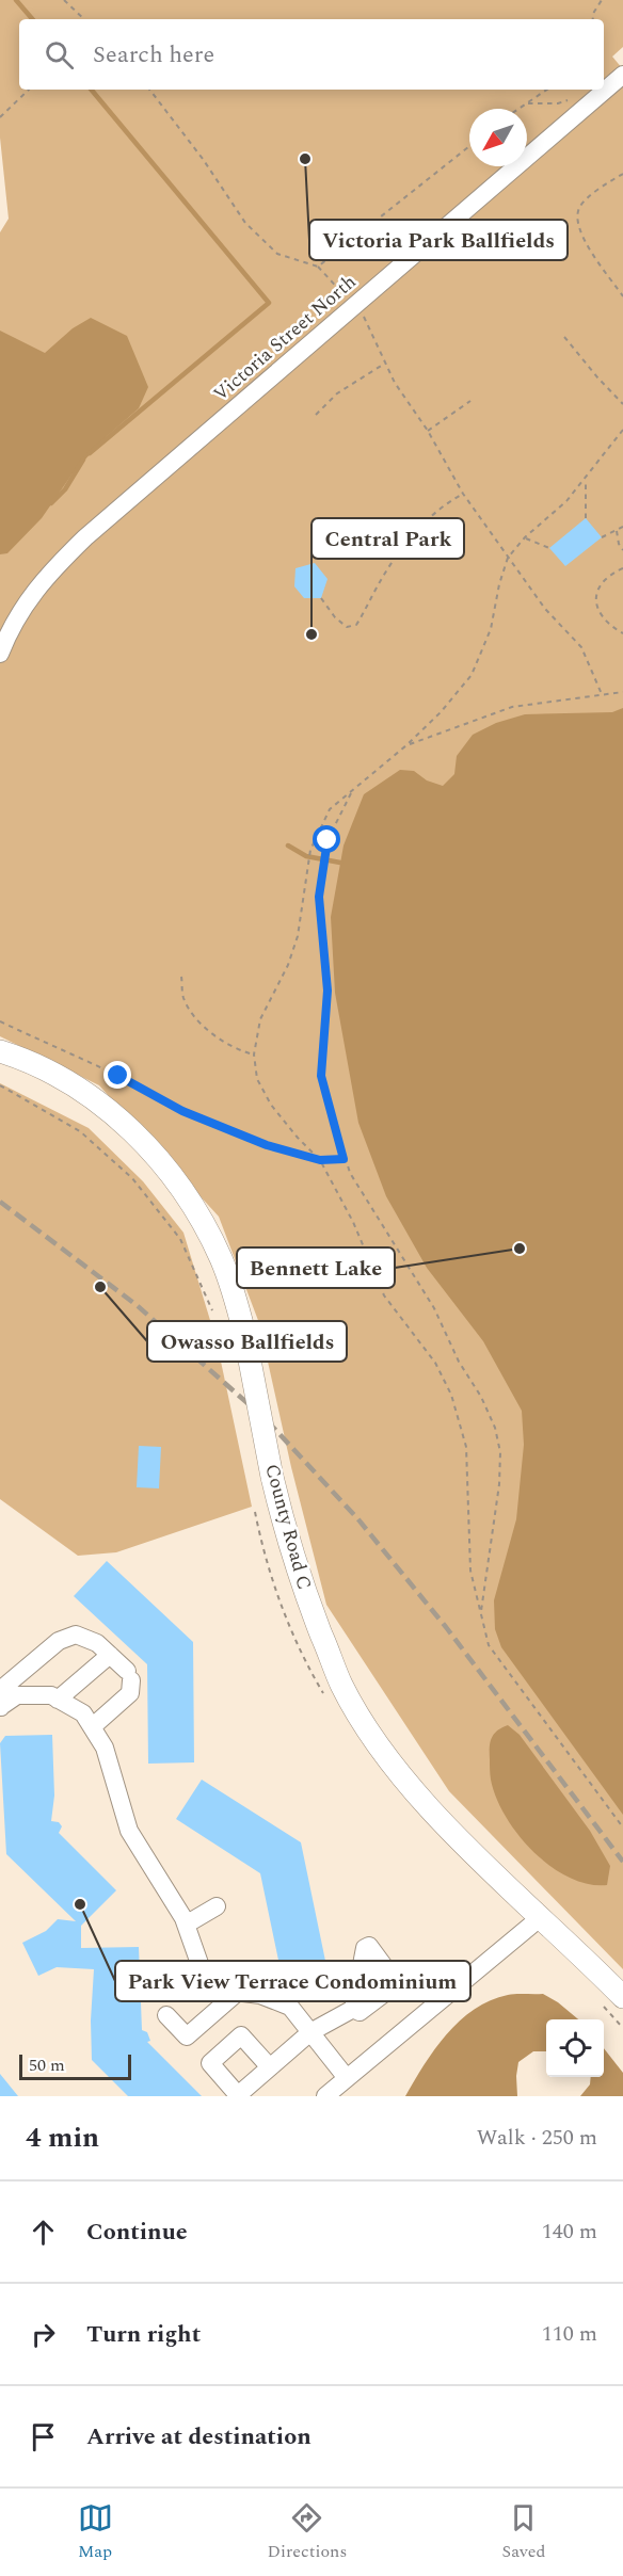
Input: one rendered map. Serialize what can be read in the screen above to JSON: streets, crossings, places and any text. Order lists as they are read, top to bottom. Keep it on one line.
{"streets":{"main road":["County Road C"],"street":["Victoria Street North"]},"places":["Victoria Park Ballfields","Central Park","Bennett Lake","Owasso Ballfields","Park View Terrace Condominium"],"scale_bar":"50 m","north":"bottom left","page":{"search":"Search here","scale":"50 m","heading":["4 min","Walk · 250 m"],"list":[["Continue","140 m"],["Turn right","110 m"],"Arrive at destination"],"nav":["Map","Directions","Saved"]}}
